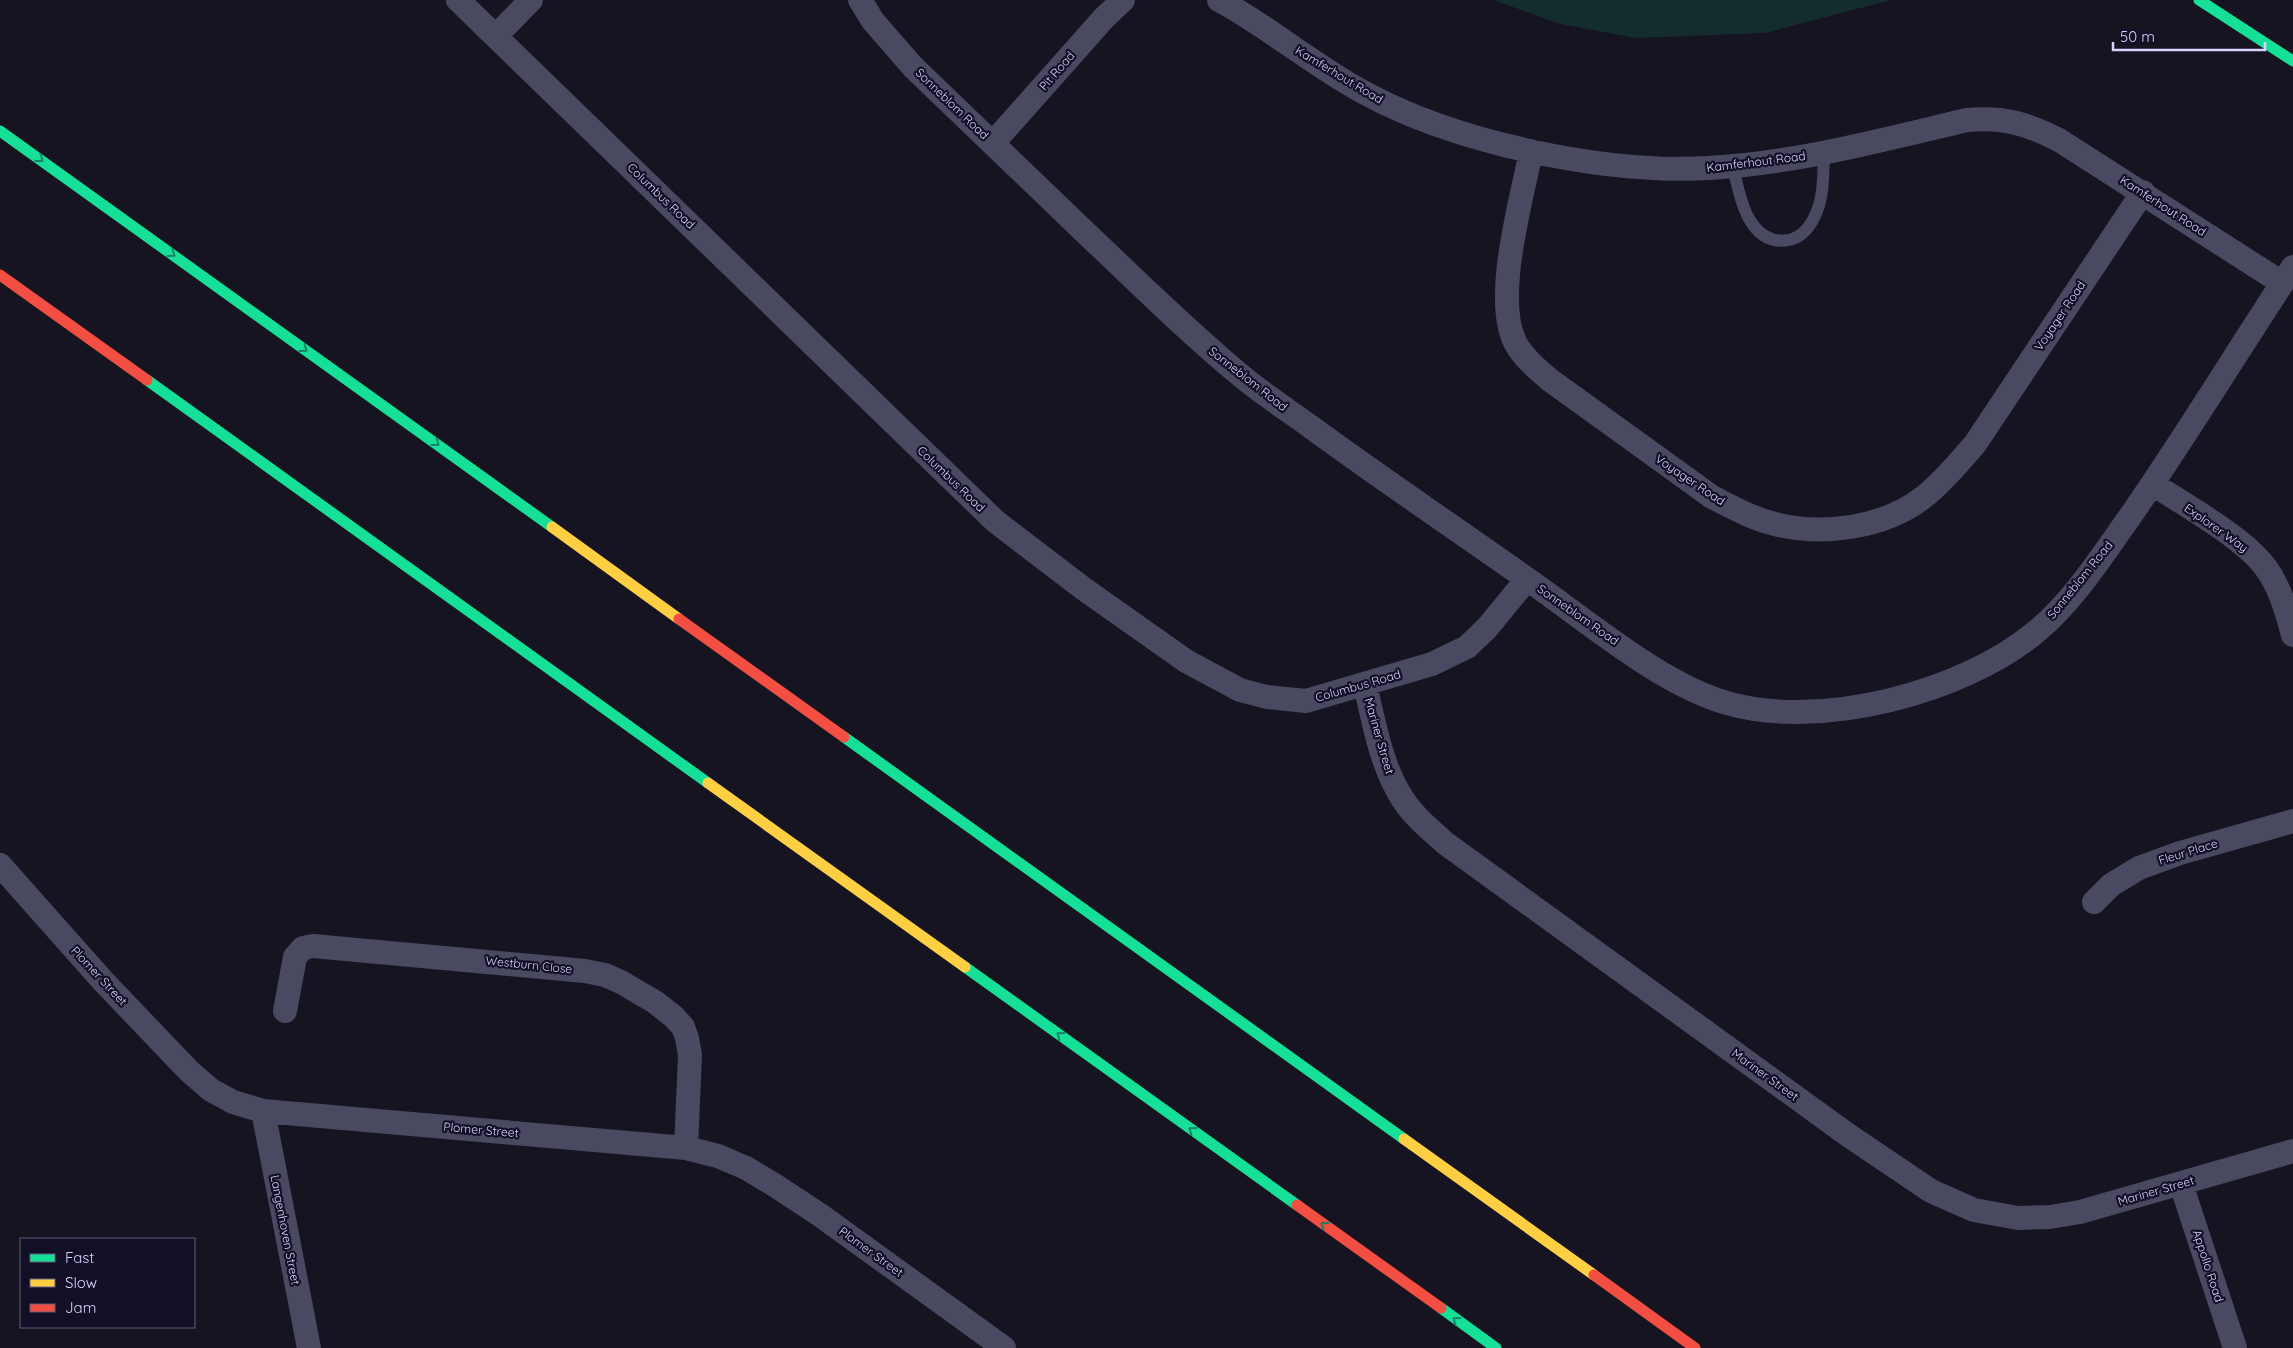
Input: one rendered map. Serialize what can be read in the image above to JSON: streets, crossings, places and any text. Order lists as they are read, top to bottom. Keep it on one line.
{"streets":{"street":["Pit Road","Kamferhout Road","Sonneblom Road","Columbus Road","Voyager Road","Explorer Way","Mariner Street","Fleur Place","Westburn Close","Plomer Street","Langenhoven Street","Appollo Road"]},"crossings":[["Pit Road","Sonneblom Road"],["Kamferhout Road","Sonneblom Road"],["Kamferhout Road","Voyager Road"],["Sonneblom Road","Columbus Road"],["Sonneblom Road","Explorer Way"],["Columbus Road","Mariner Street"],["Mariner Street","Appollo Road"],["Westburn Close","Plomer Street"],["Plomer Street","Langenhoven Street"]],"legend":["Fast","Slow","Jam"],"scale_bar":"50 m"}
